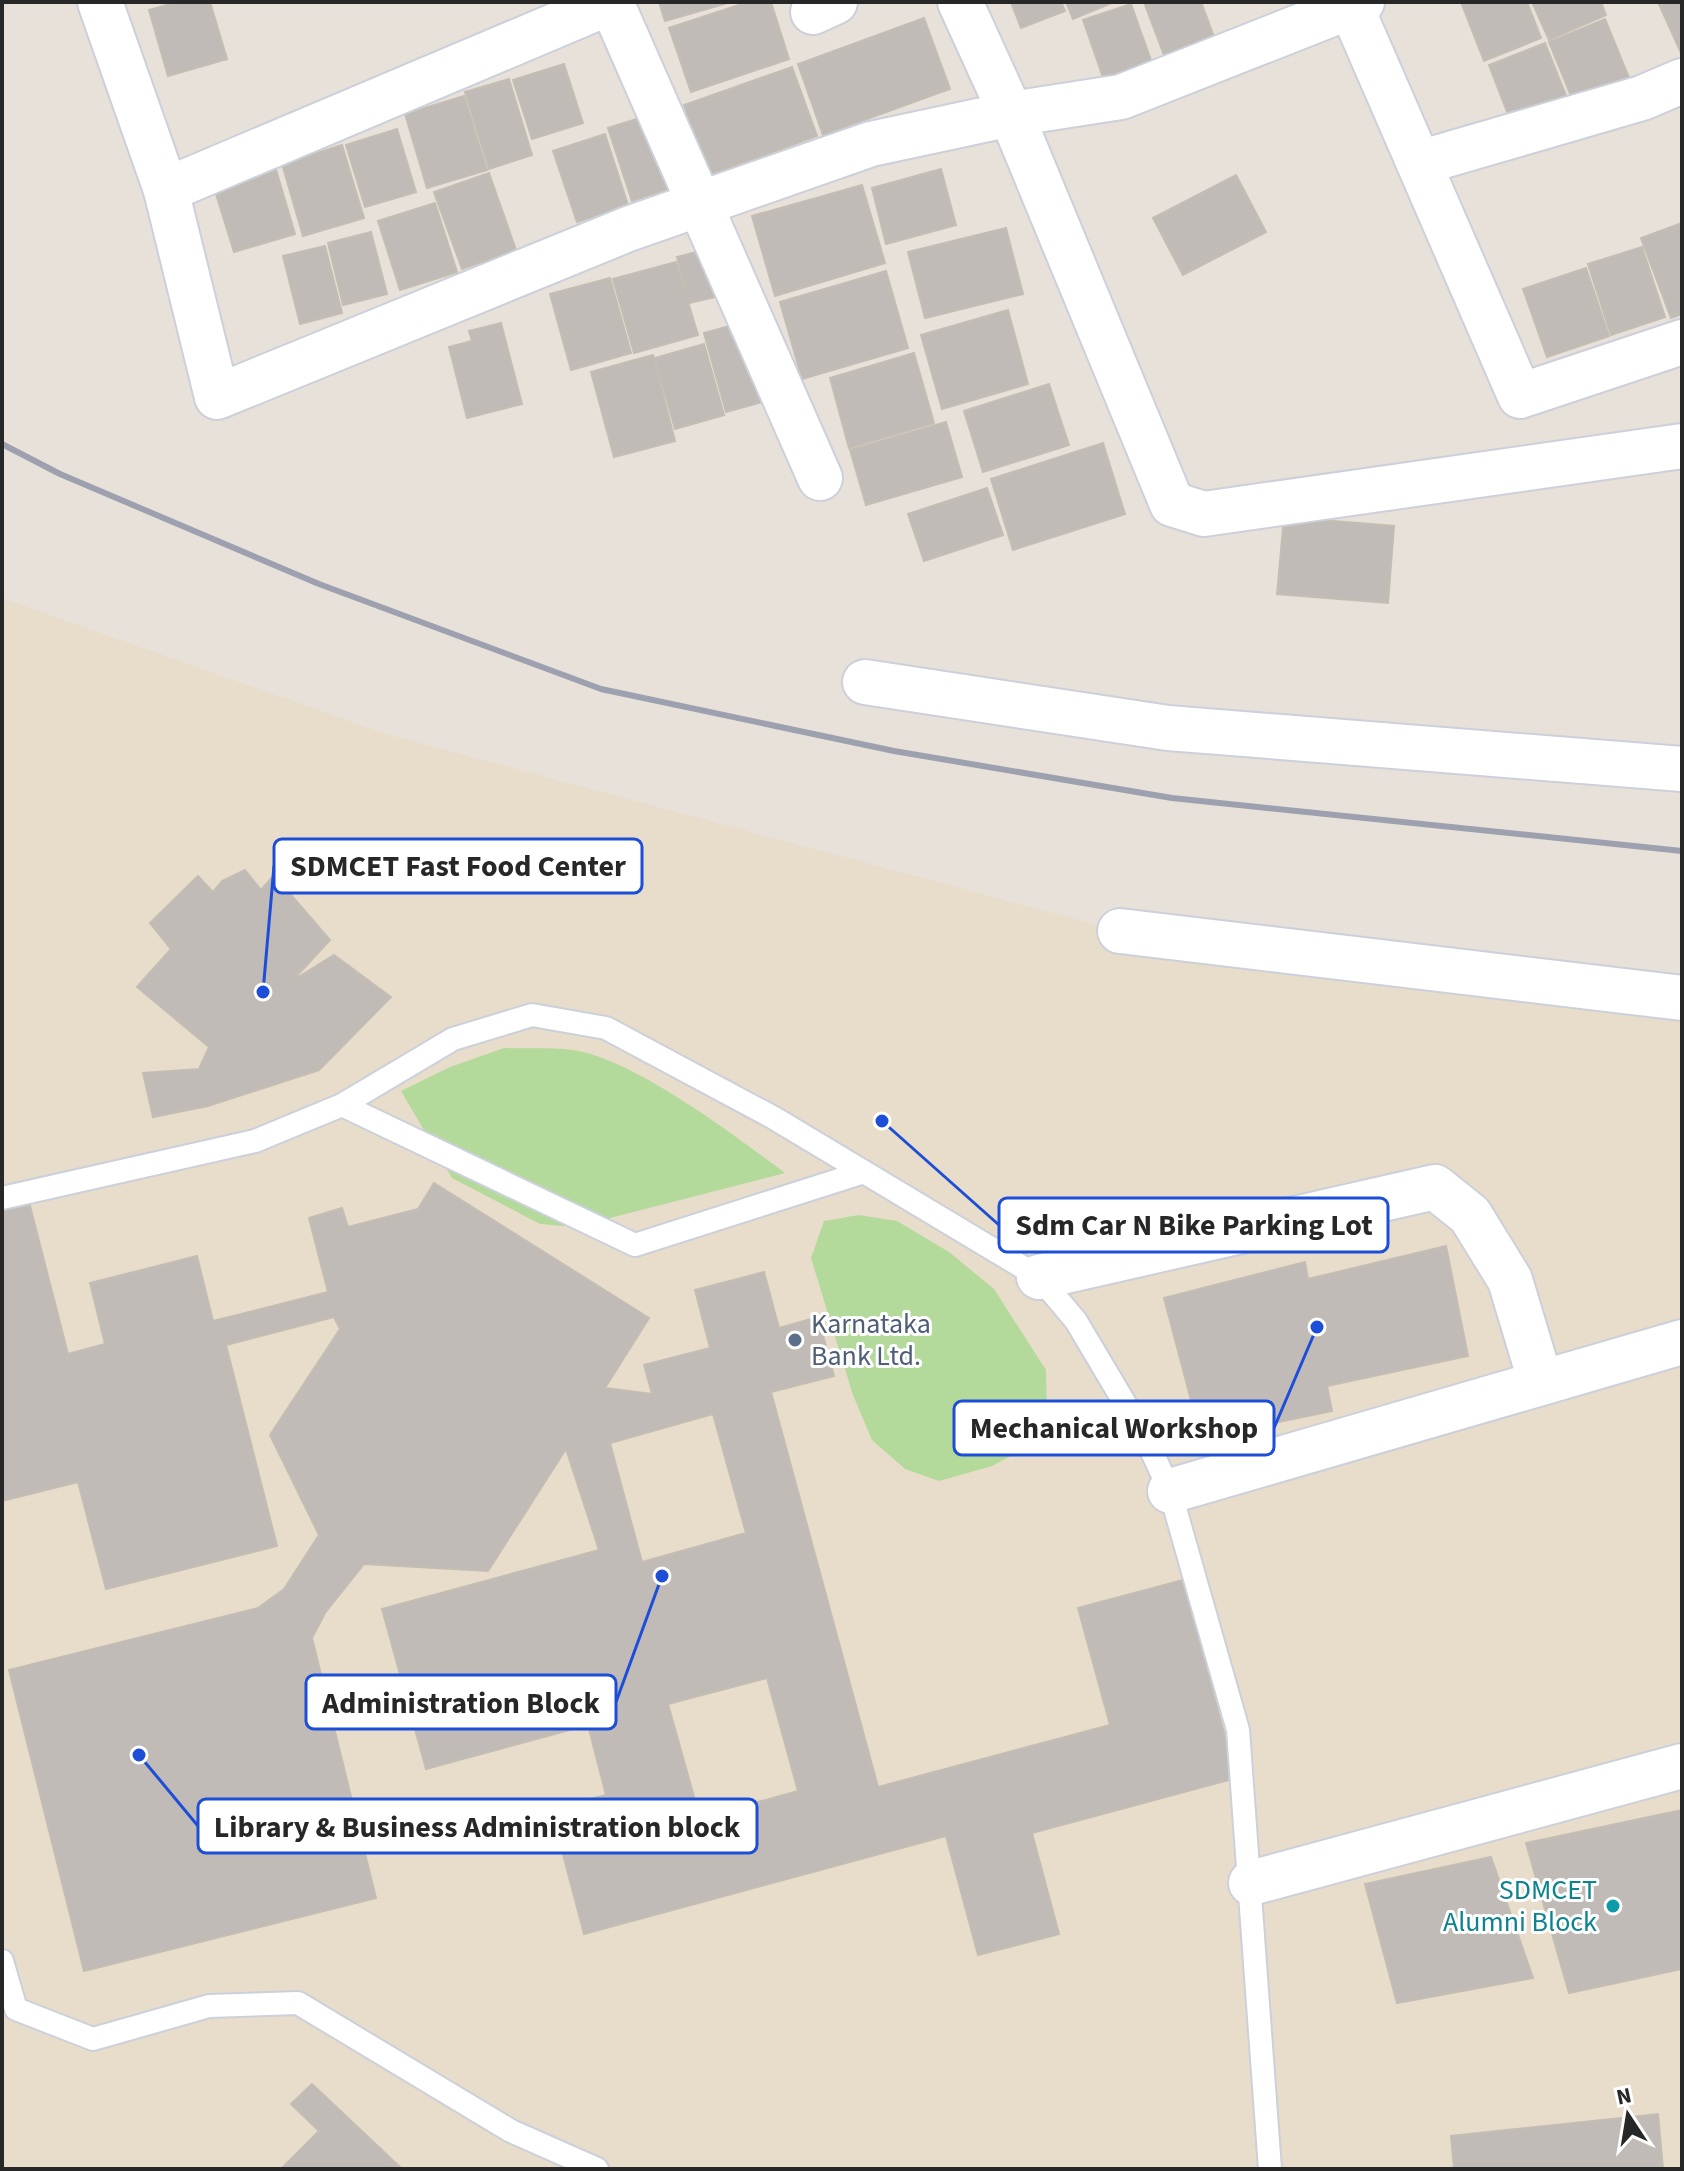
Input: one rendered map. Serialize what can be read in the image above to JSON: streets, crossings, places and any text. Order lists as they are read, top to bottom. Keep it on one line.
{"places":["SDMCET Fast Food Center","Sdm Car N Bike Parking Lot","Mechanical Workshop","Karnataka Bank Ltd.","Administration Block","Library & Business Administration block","SDMCET Alumni Block"],"north":"top"}
